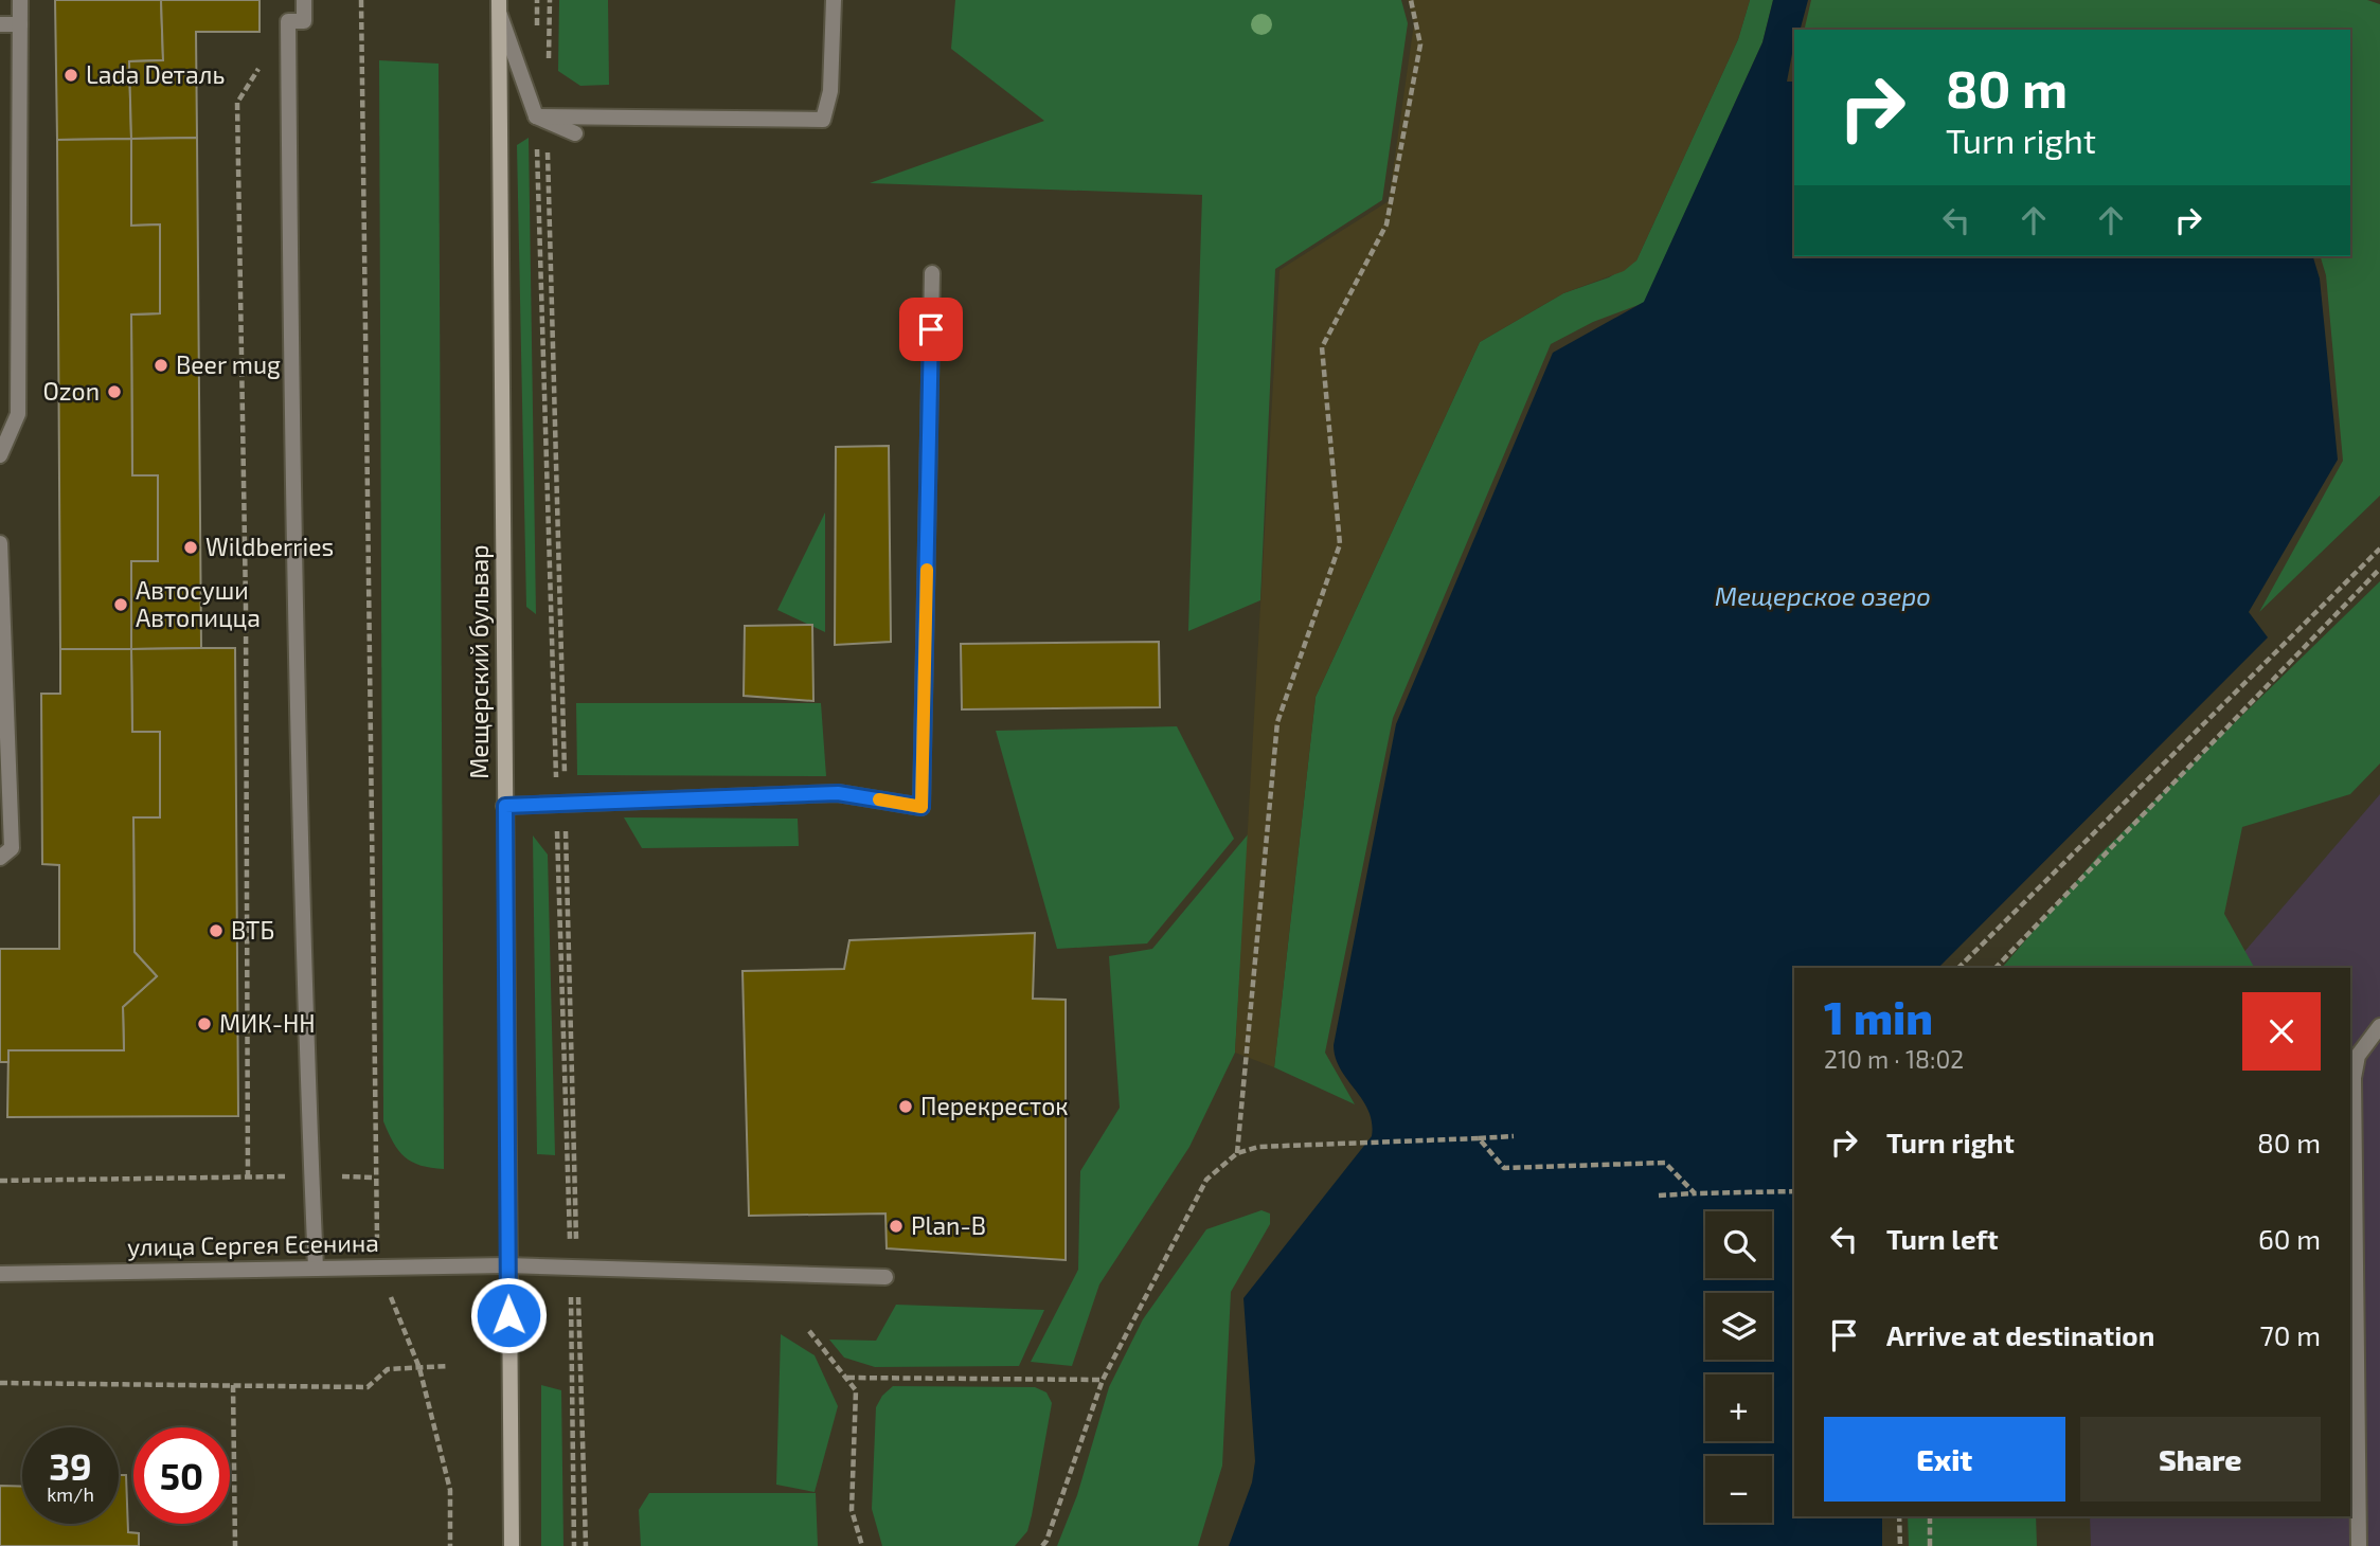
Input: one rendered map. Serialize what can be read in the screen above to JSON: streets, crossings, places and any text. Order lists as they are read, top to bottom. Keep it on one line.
{"streets":{"main road":["Мещерский бульвар"],"street":["улица Сергея Есенина"]},"crossings":[["Мещерский бульвар","улица Сергея Есенина"]],"water":["Мещерское озеро"],"places":["Lada Dеталь","Beer mug","Ozon","Wildberries","Автосуши Автопицца","ВТБ","МИК-НН","Перекресток","Plan-B"],"page":{"turn":["80 m","Turn right"],"heading":["1 min","210 m · 18:02"],"list":[{"name":"Turn right","value":"80 m"},{"name":"Turn left","value":"60 m"},{"name":"Arrive at destination","value":"70 m"}],"map_buttons":["+","−"],"buttons":["Exit","Share"],"speed":"39 km/h","limit":"50"}}
